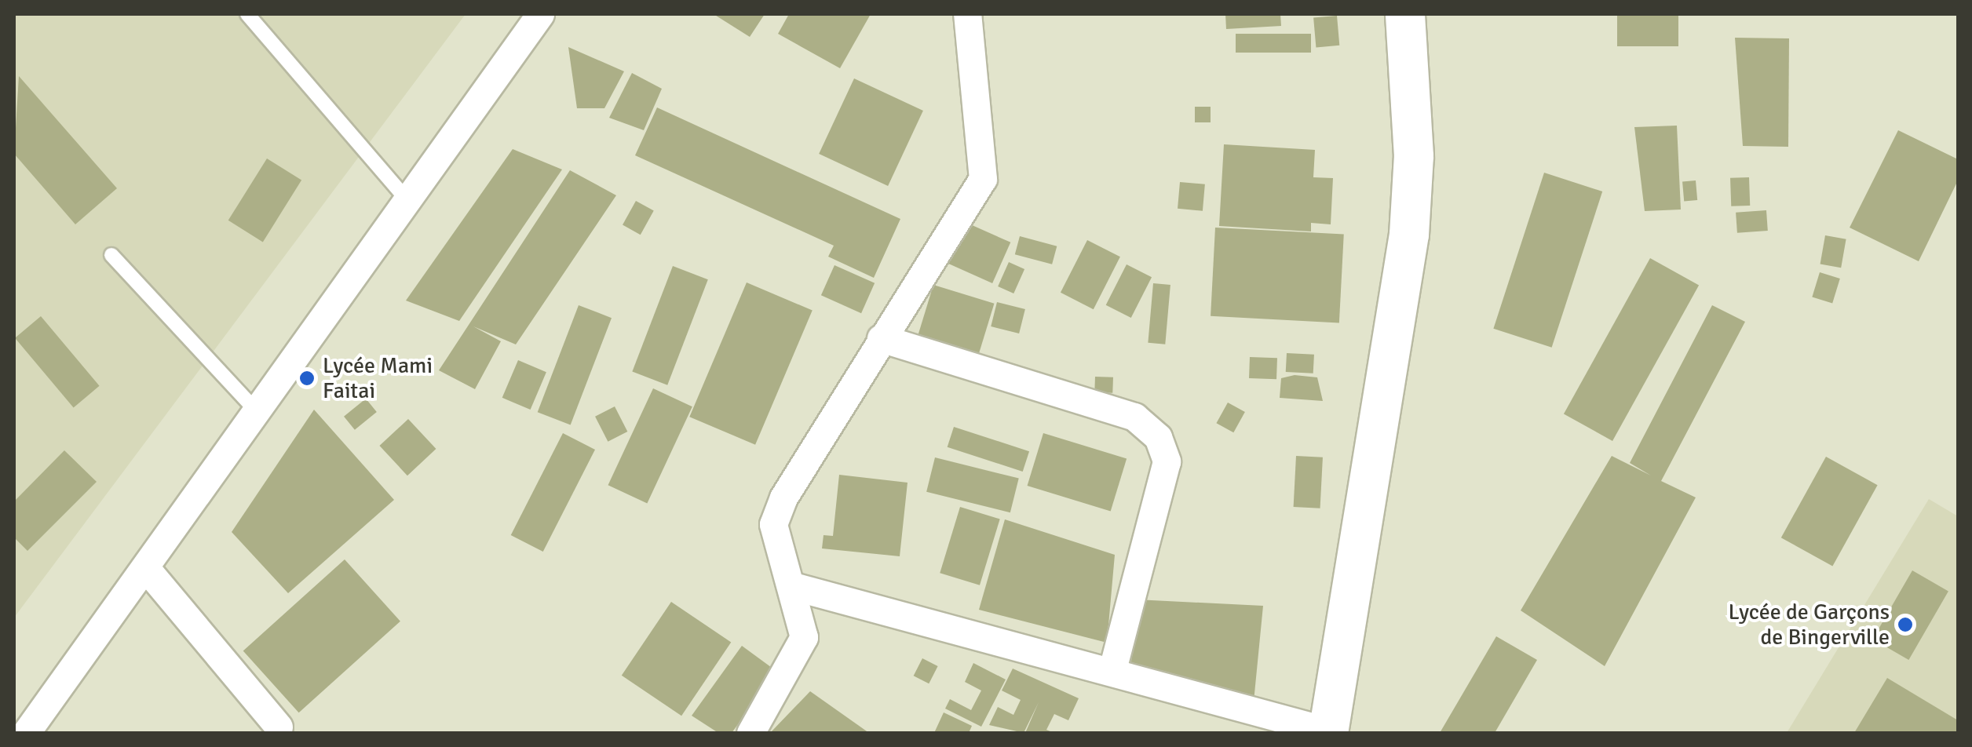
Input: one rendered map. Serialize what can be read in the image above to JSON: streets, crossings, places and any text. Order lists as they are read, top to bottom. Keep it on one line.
{"places":["Lycée Mami Faitai","Lycée de Garçons de Bingerville"]}
